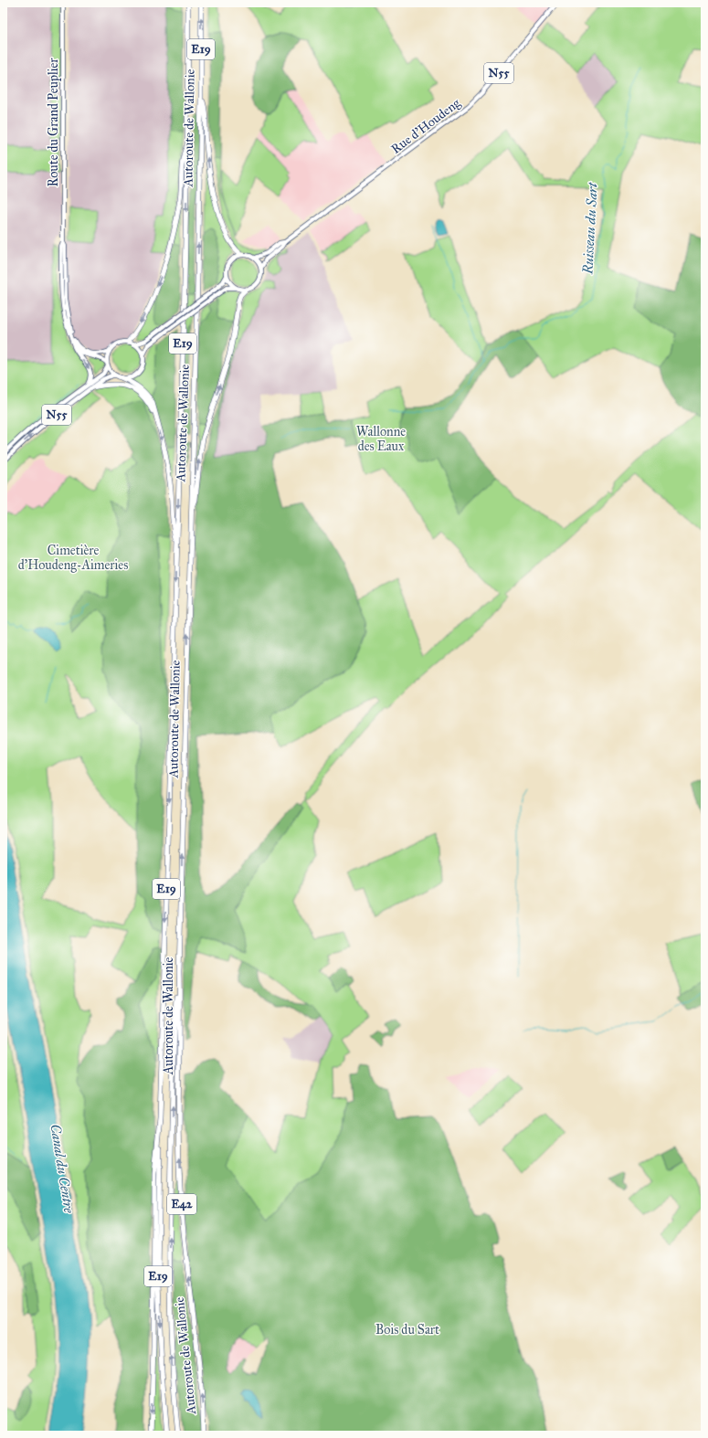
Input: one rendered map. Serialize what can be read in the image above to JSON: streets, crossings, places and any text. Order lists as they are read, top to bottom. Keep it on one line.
{"streets":{"highway":["E19","Autoroute de Wallonie","E42"],"main road":["N55","Route du Grand Peuplier","Rue d'Houdeng"]},"crossings":[["E19","Autoroute de Wallonie"],["N55","Rue d'Houdeng"]],"water":["Ruisseau du Sart","Canal du Centre"],"parks":["Wallonne des Eaux","Cimetière d'Houdeng-Aimeries","Bois du Sart"]}
